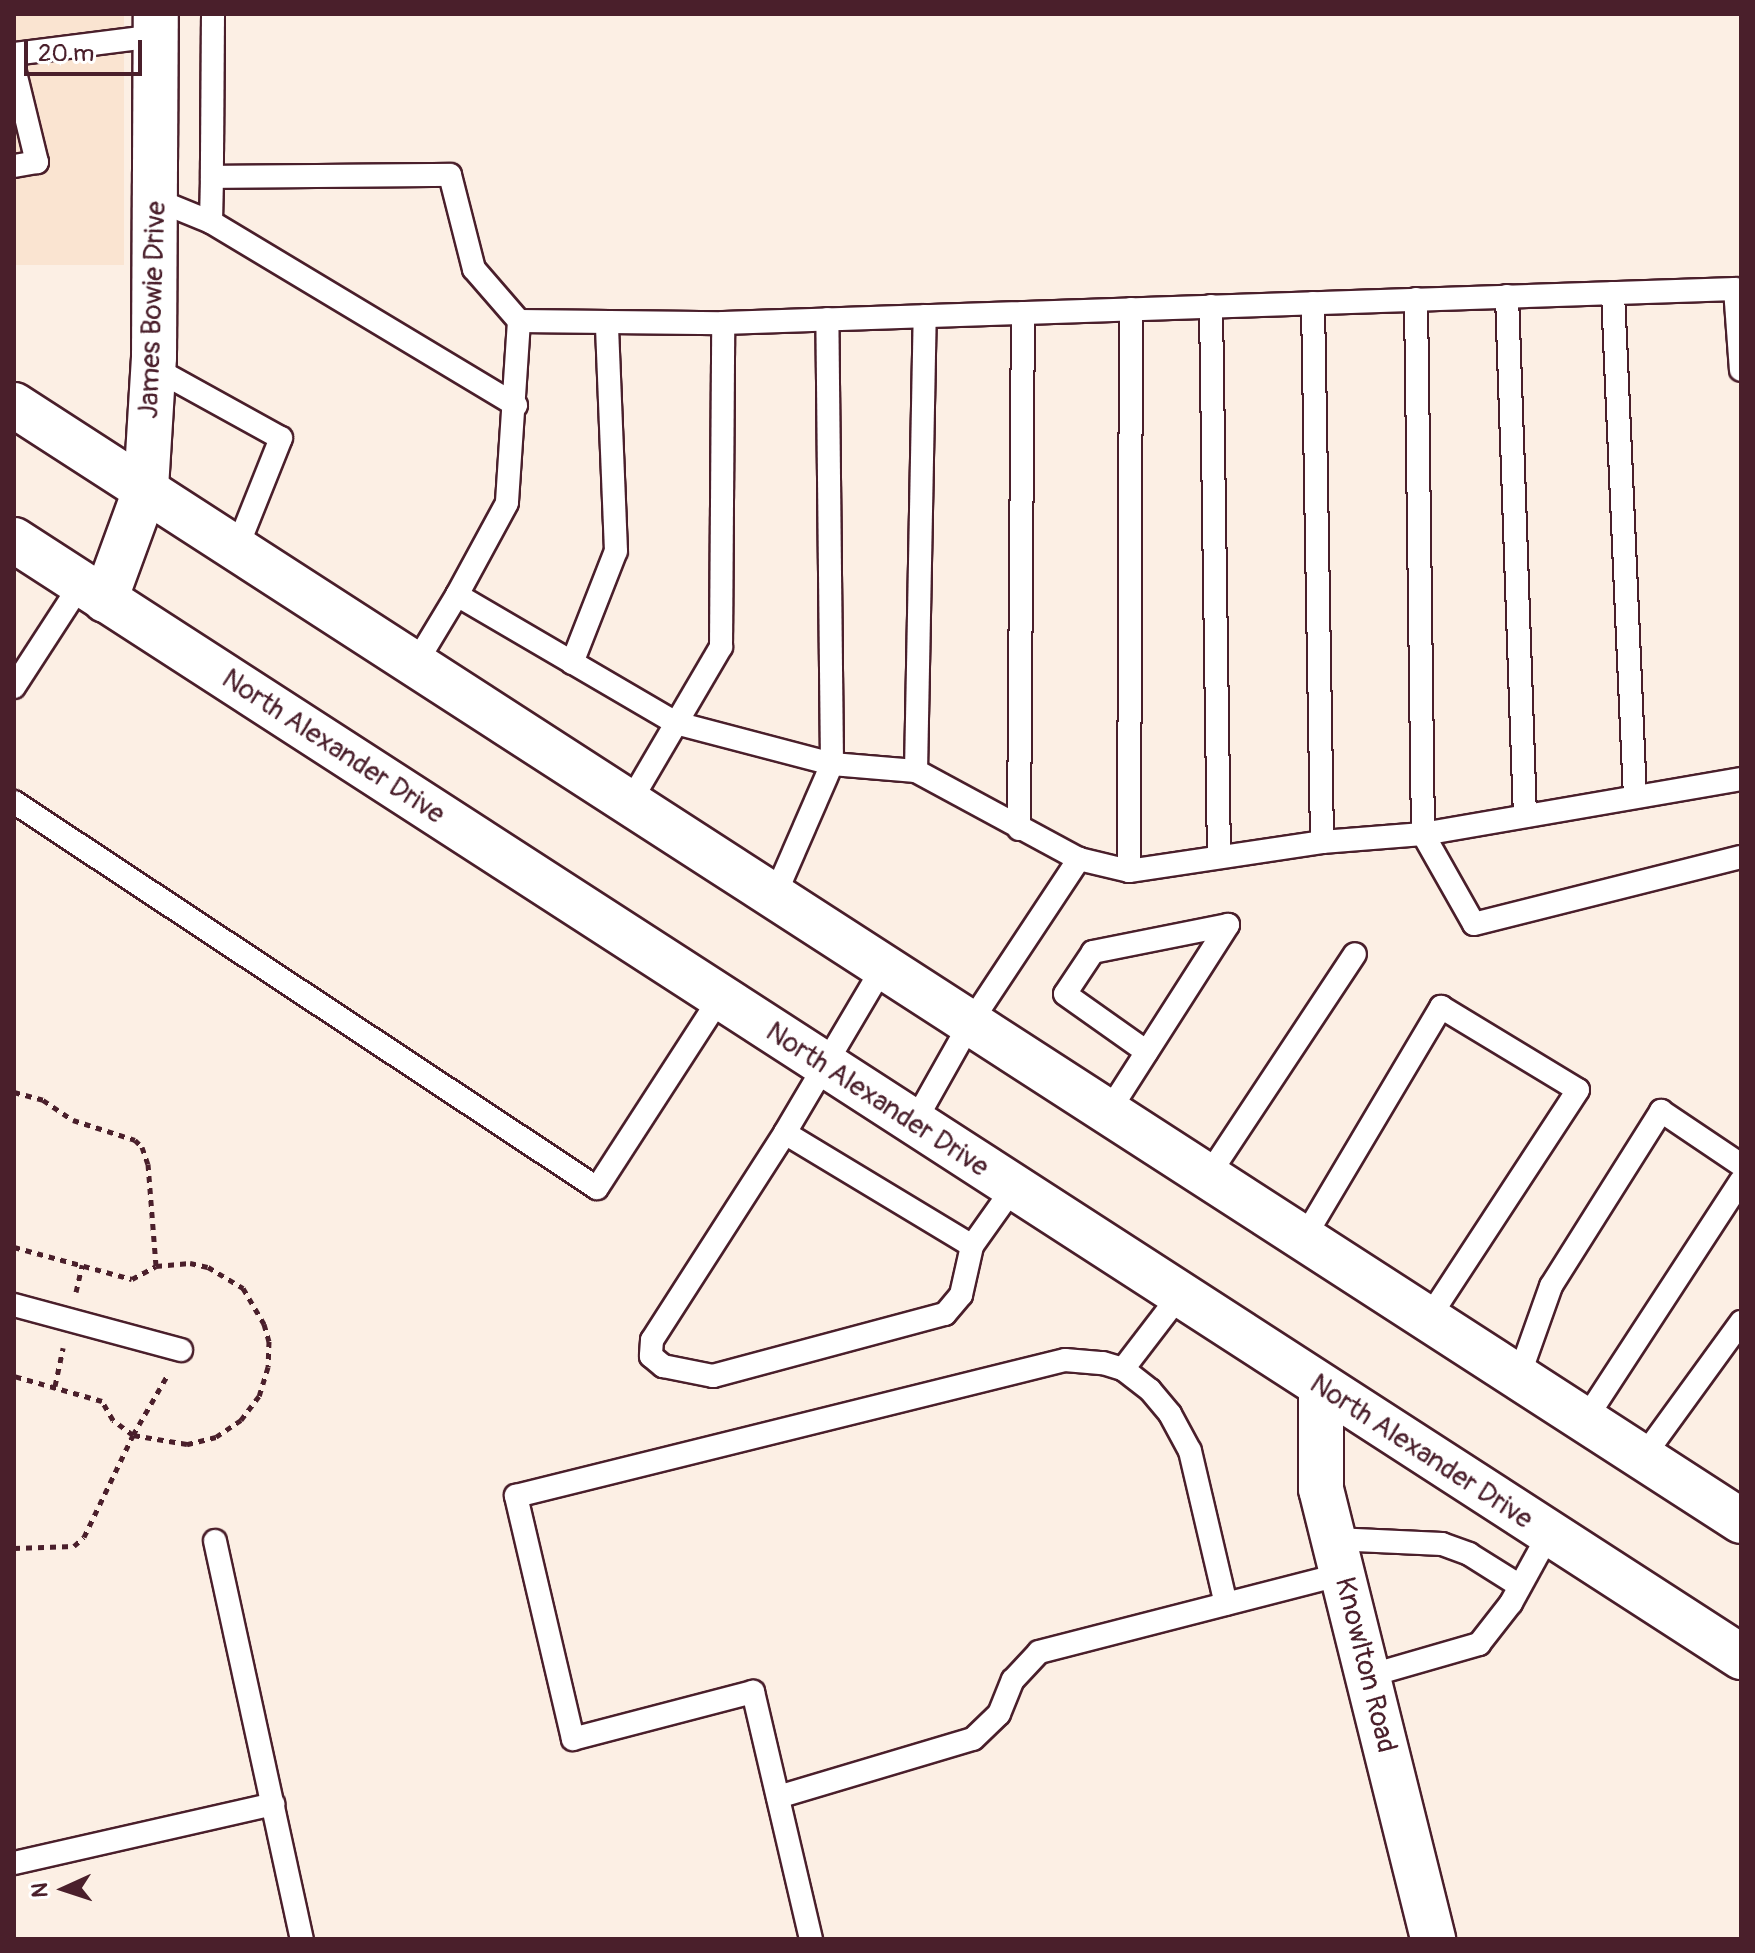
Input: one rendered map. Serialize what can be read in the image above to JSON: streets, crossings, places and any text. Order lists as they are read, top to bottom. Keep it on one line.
{"streets":{"main road":["James Bowie Drive","North Alexander Drive","Knowlton Road"]},"crossings":[["James Bowie Drive","North Alexander Drive"],["North Alexander Drive","Knowlton Road"]],"scale_bar":"20 m","north":"left"}
